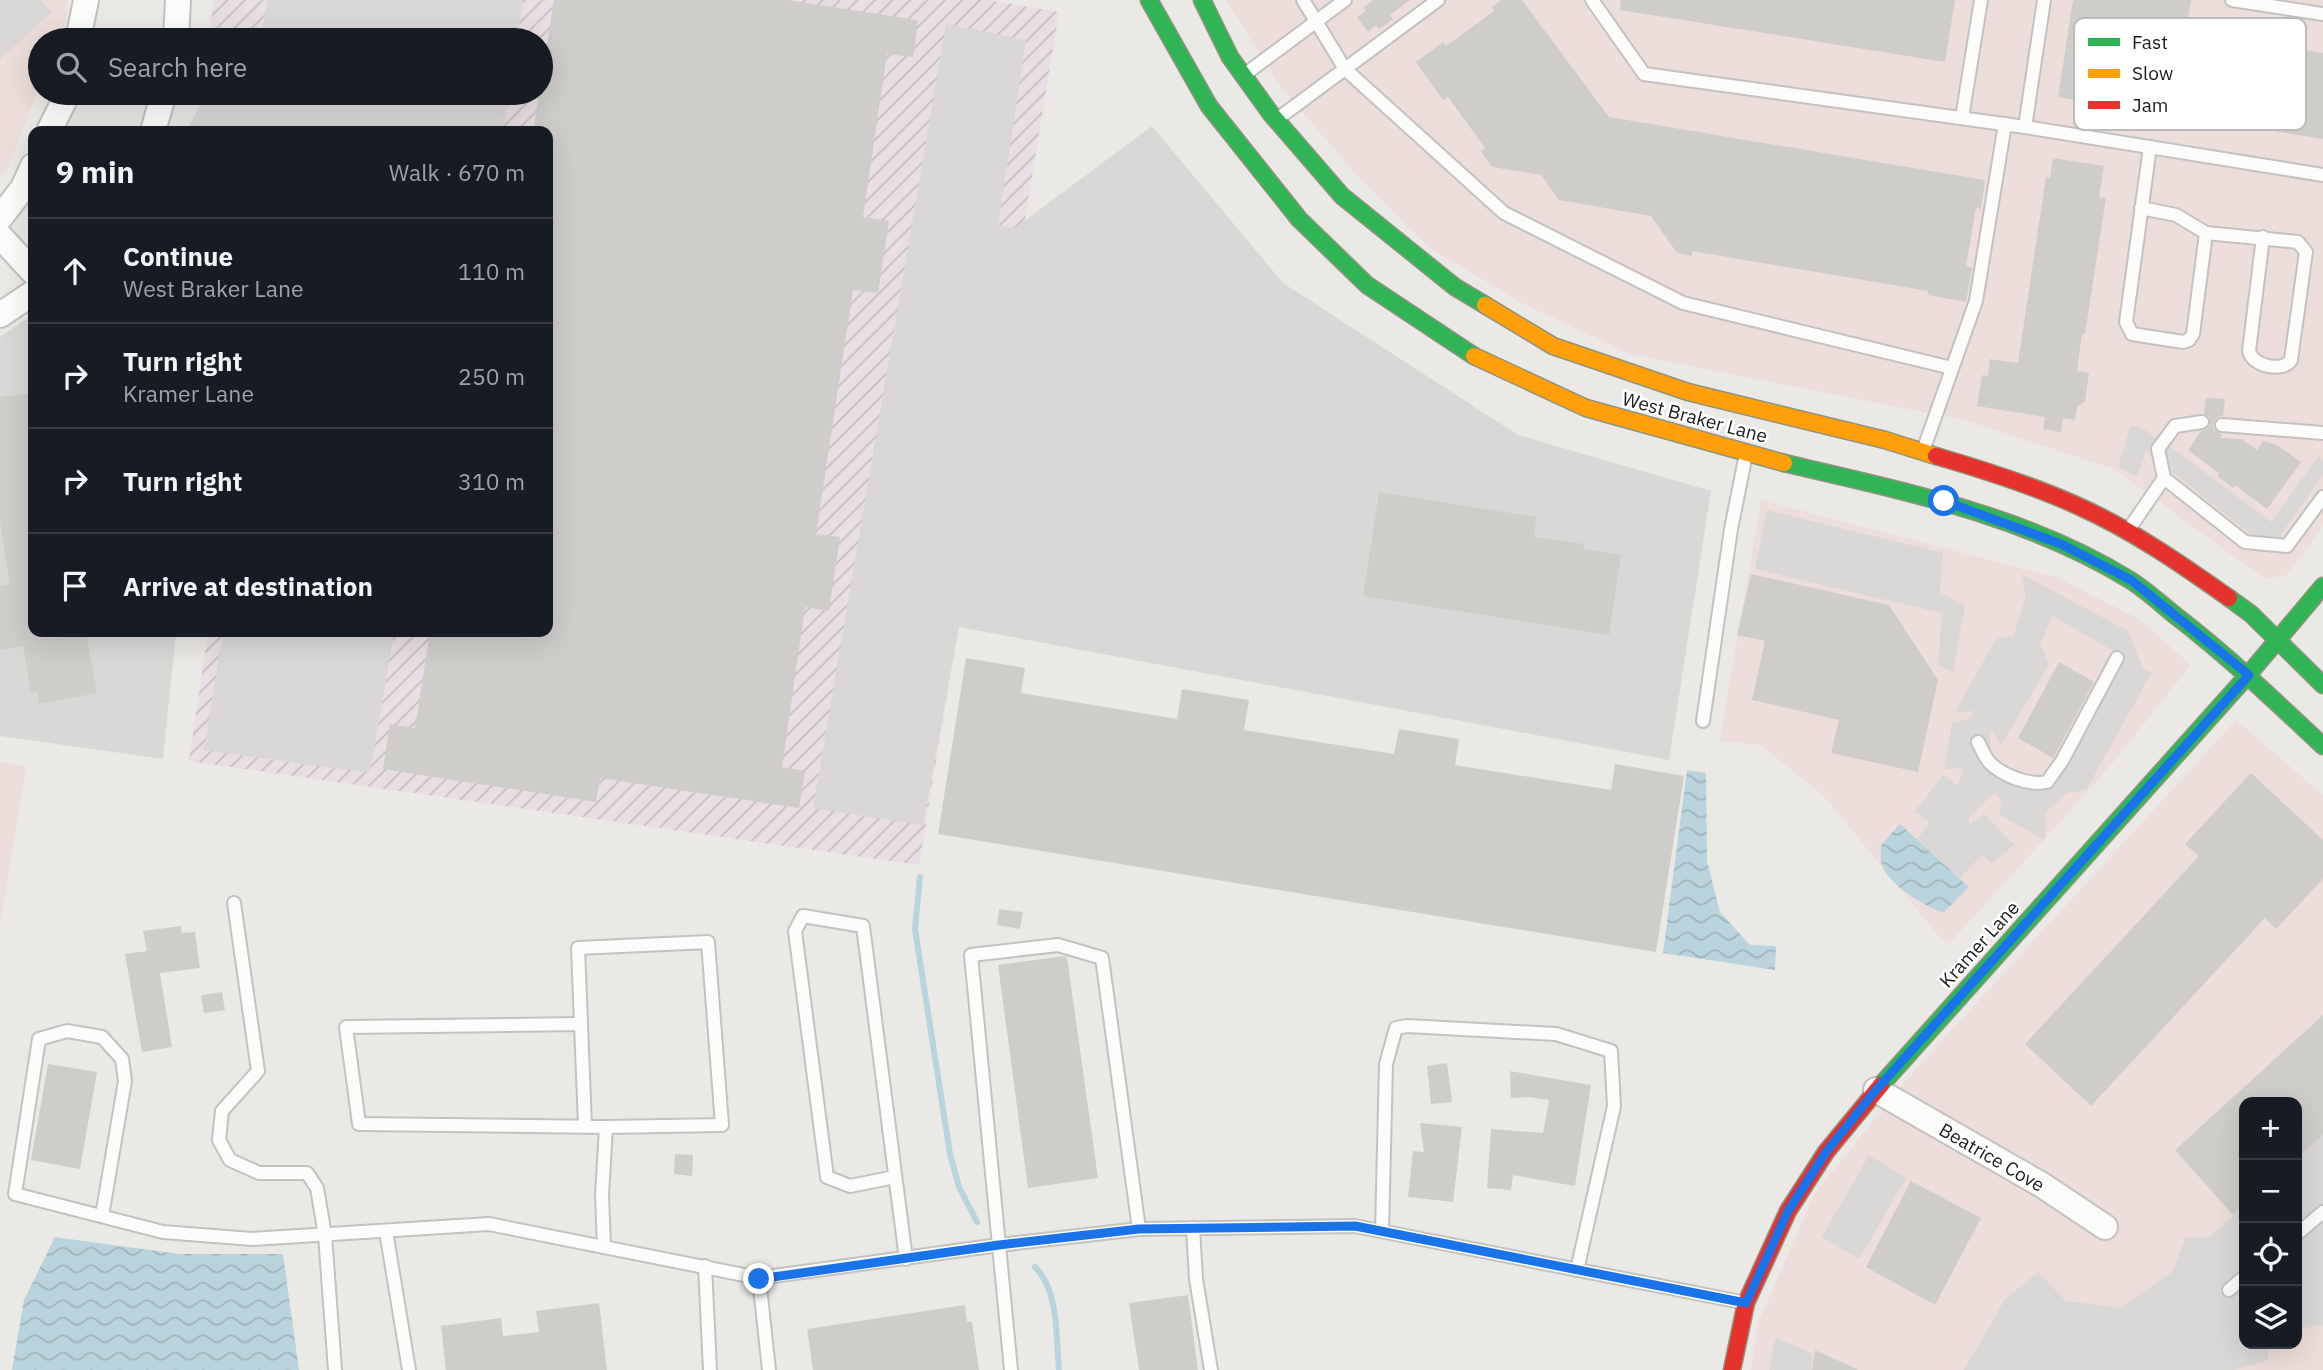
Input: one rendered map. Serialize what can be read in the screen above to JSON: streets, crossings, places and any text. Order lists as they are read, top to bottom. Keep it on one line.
{"streets":{"main road":["West Braker Lane","Kramer Lane"],"street":["Beatrice Cove"]},"crossings":[["West Braker Lane","Kramer Lane"],["Kramer Lane","Beatrice Cove"]],"legend":["Fast","Slow","Jam"],"page":{"search":"Search here","heading":["9 min","Walk · 670 m"],"list":[["Continue","West Braker Lane","110 m"],["Turn right","Kramer Lane","250 m"],["Turn right","310 m"],"Arrive at destination"],"map_buttons":["+","−"]}}
